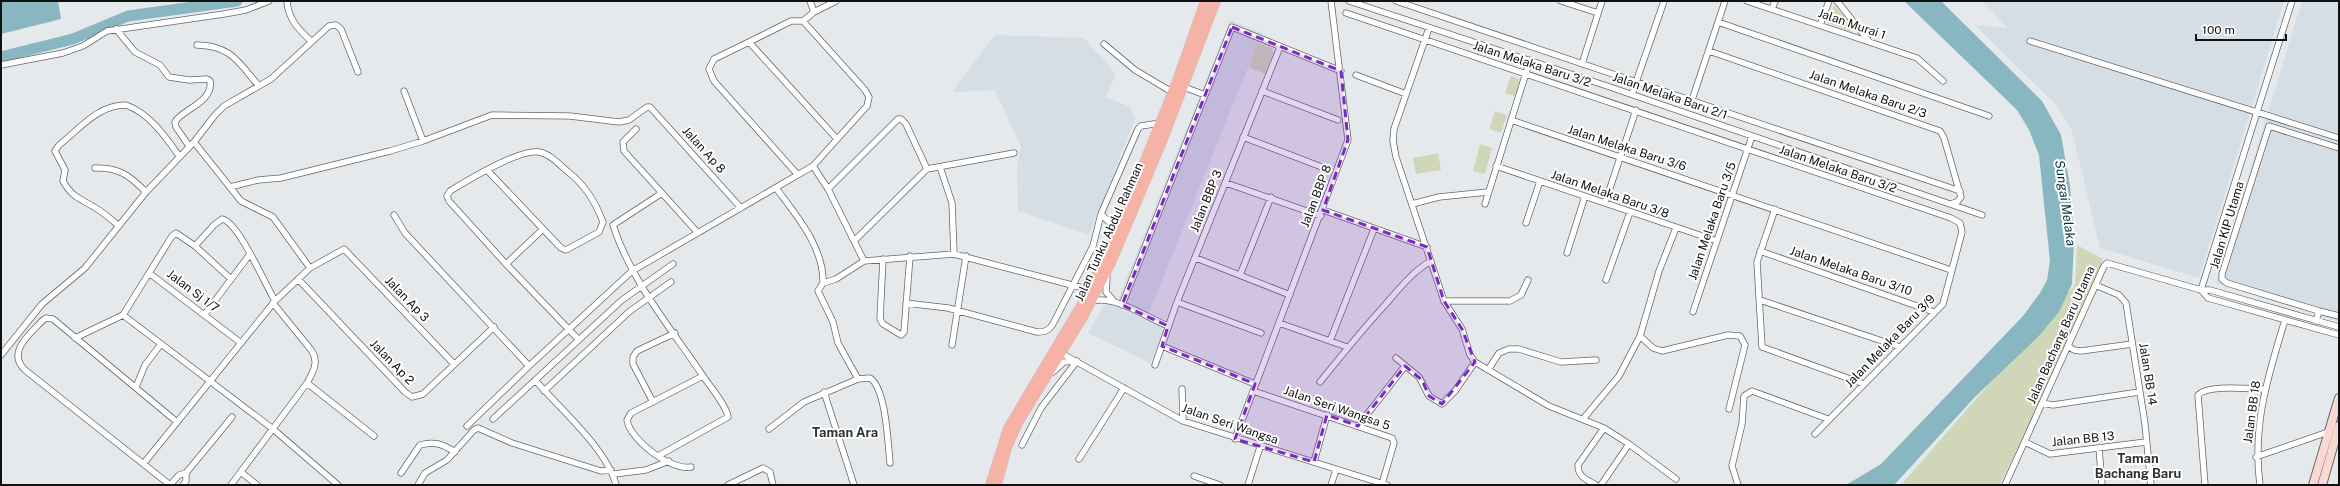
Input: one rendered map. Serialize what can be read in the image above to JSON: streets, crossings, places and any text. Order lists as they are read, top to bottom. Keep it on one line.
{"streets":{"main road":["Jalan Tunku Abdul Rahman"],"street":["Jalan Murai 1","Jalan Melaka Baru 3/2","Jalan Melaka Baru 2/3","Jalan Melaka Baru 2/1","Jalan Melaka Baru 3/6","Jalan Ap 8","Jalan Melaka Baru 3/8","Jalan BBP 8","Jalan BBP 3","Jalan Melaka Baru 3/5","Jalan KIP Utama","Jalan Melaka Baru 3/10","Jalan Sj 1/7","Jalan Ap 3","Jalan Bachang Baru Utama","Jalan Melaka Baru 3/9","Jalan Ap 2","Jalan BB 14","Jalan Seri Wangsa 5","Jalan BB 18","Jalan Seri Wangsa","Jalan BB 13"]},"crossings":[["Jalan Melaka Baru 3/2","Jalan Melaka Baru 3/5"],["Jalan Melaka Baru 3/2","Jalan Melaka Baru 3/9"],["Jalan Melaka Baru 2/3","Jalan Melaka Baru 2/1"],["Jalan Melaka Baru 2/1","Jalan Melaka Baru 3/5"],["Jalan Melaka Baru 3/6","Jalan Melaka Baru 3/5"],["Jalan Melaka Baru 3/8","Jalan Melaka Baru 3/5"],["Jalan BBP 8","Jalan Seri Wangsa 5"],["Jalan BBP 8","Jalan Seri Wangsa"],["Jalan Tunku Abdul Rahman","Jalan Seri Wangsa"],["Jalan Melaka Baru 3/10","Jalan Melaka Baru 3/9"],["Jalan Ap 3","Jalan Ap 2"],["Jalan Bachang Baru Utama","Jalan BB 14"],["Jalan Bachang Baru Utama","Jalan BB 13"],["Jalan BB 14","Jalan BB 13"],["Jalan Seri Wangsa 5","Jalan Seri Wangsa"]],"districts":["Taman Ara","Taman Bachang Baru"],"water":["Sungai Melaka"],"scale_bar":"100 m"}
